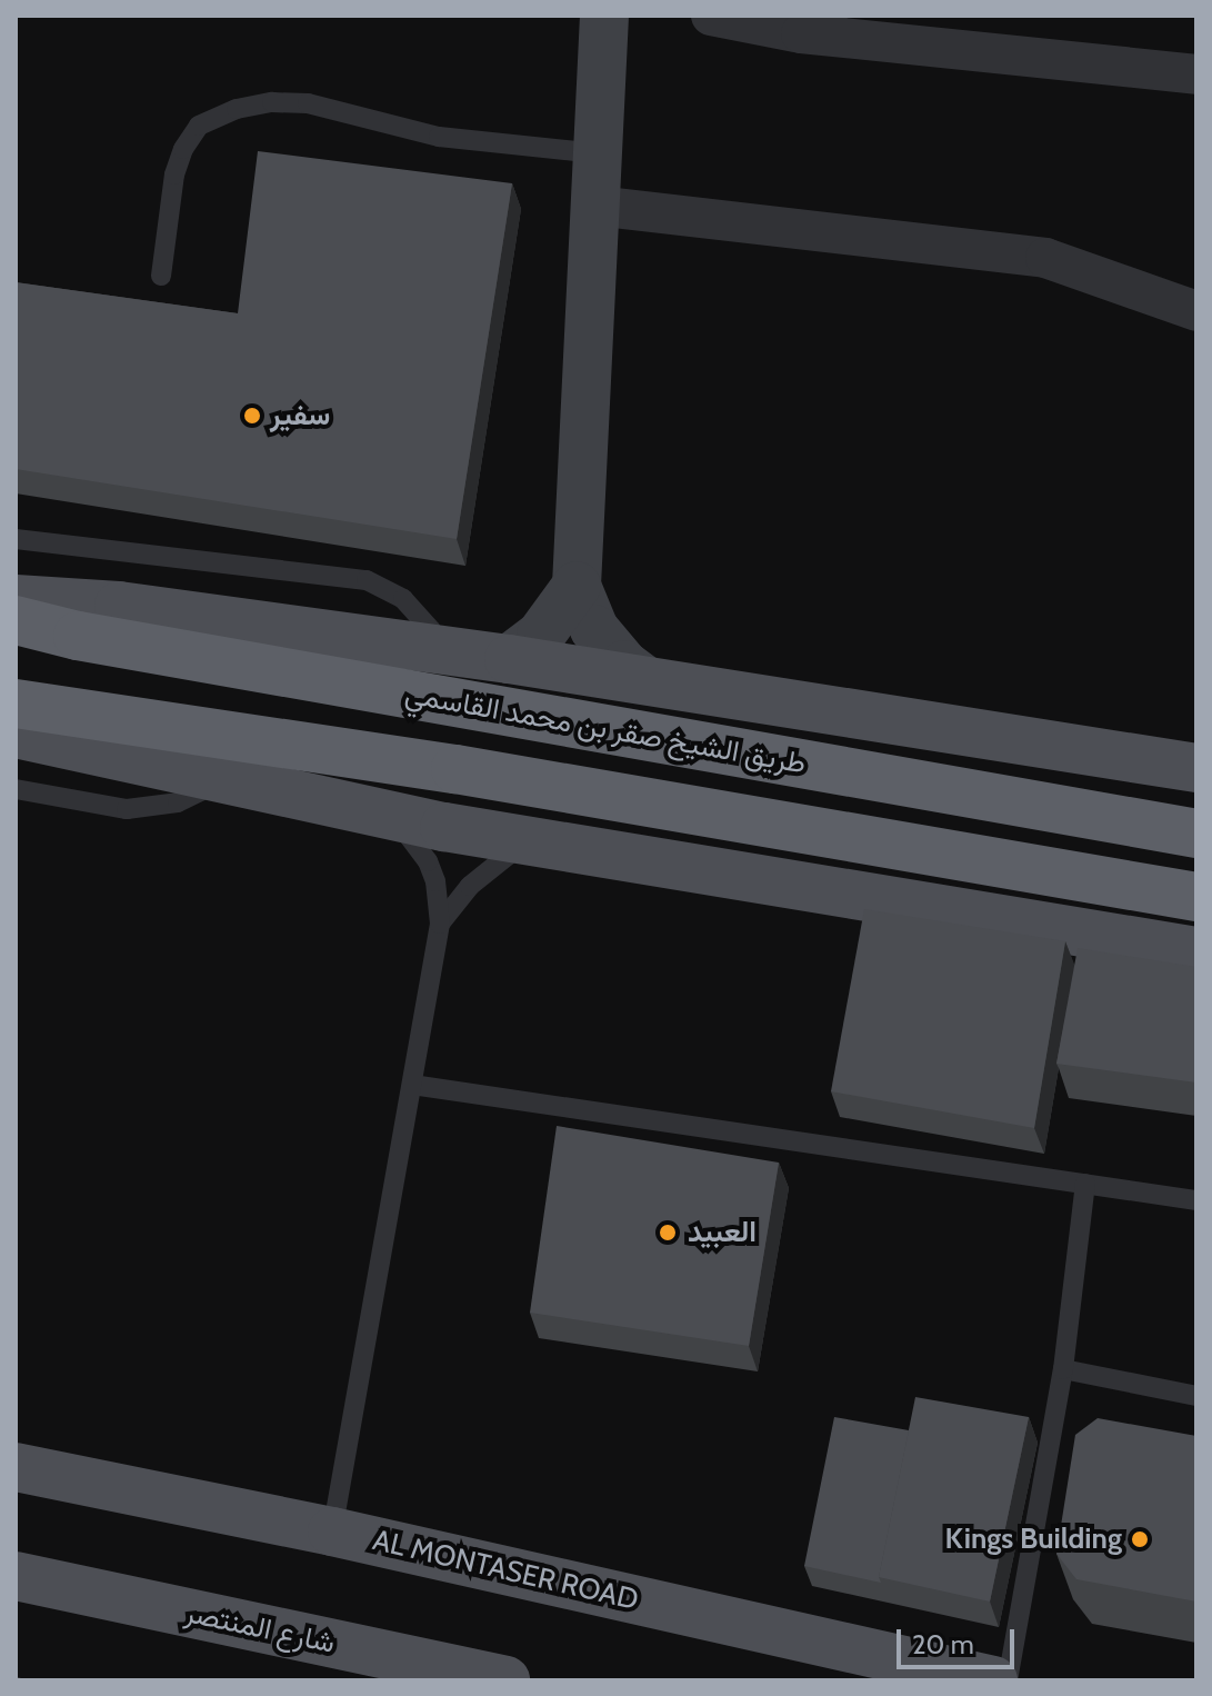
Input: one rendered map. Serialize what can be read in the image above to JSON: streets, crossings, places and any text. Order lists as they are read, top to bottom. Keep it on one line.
{"streets":{"highway":["طريق الشيخ صقر بن محمد القاسمي"],"main road":["AL MONTASER ROAD","شارع المنتصر"]},"places":["سفير","العبيد","Kings Building"],"scale_bar":"20 m"}
